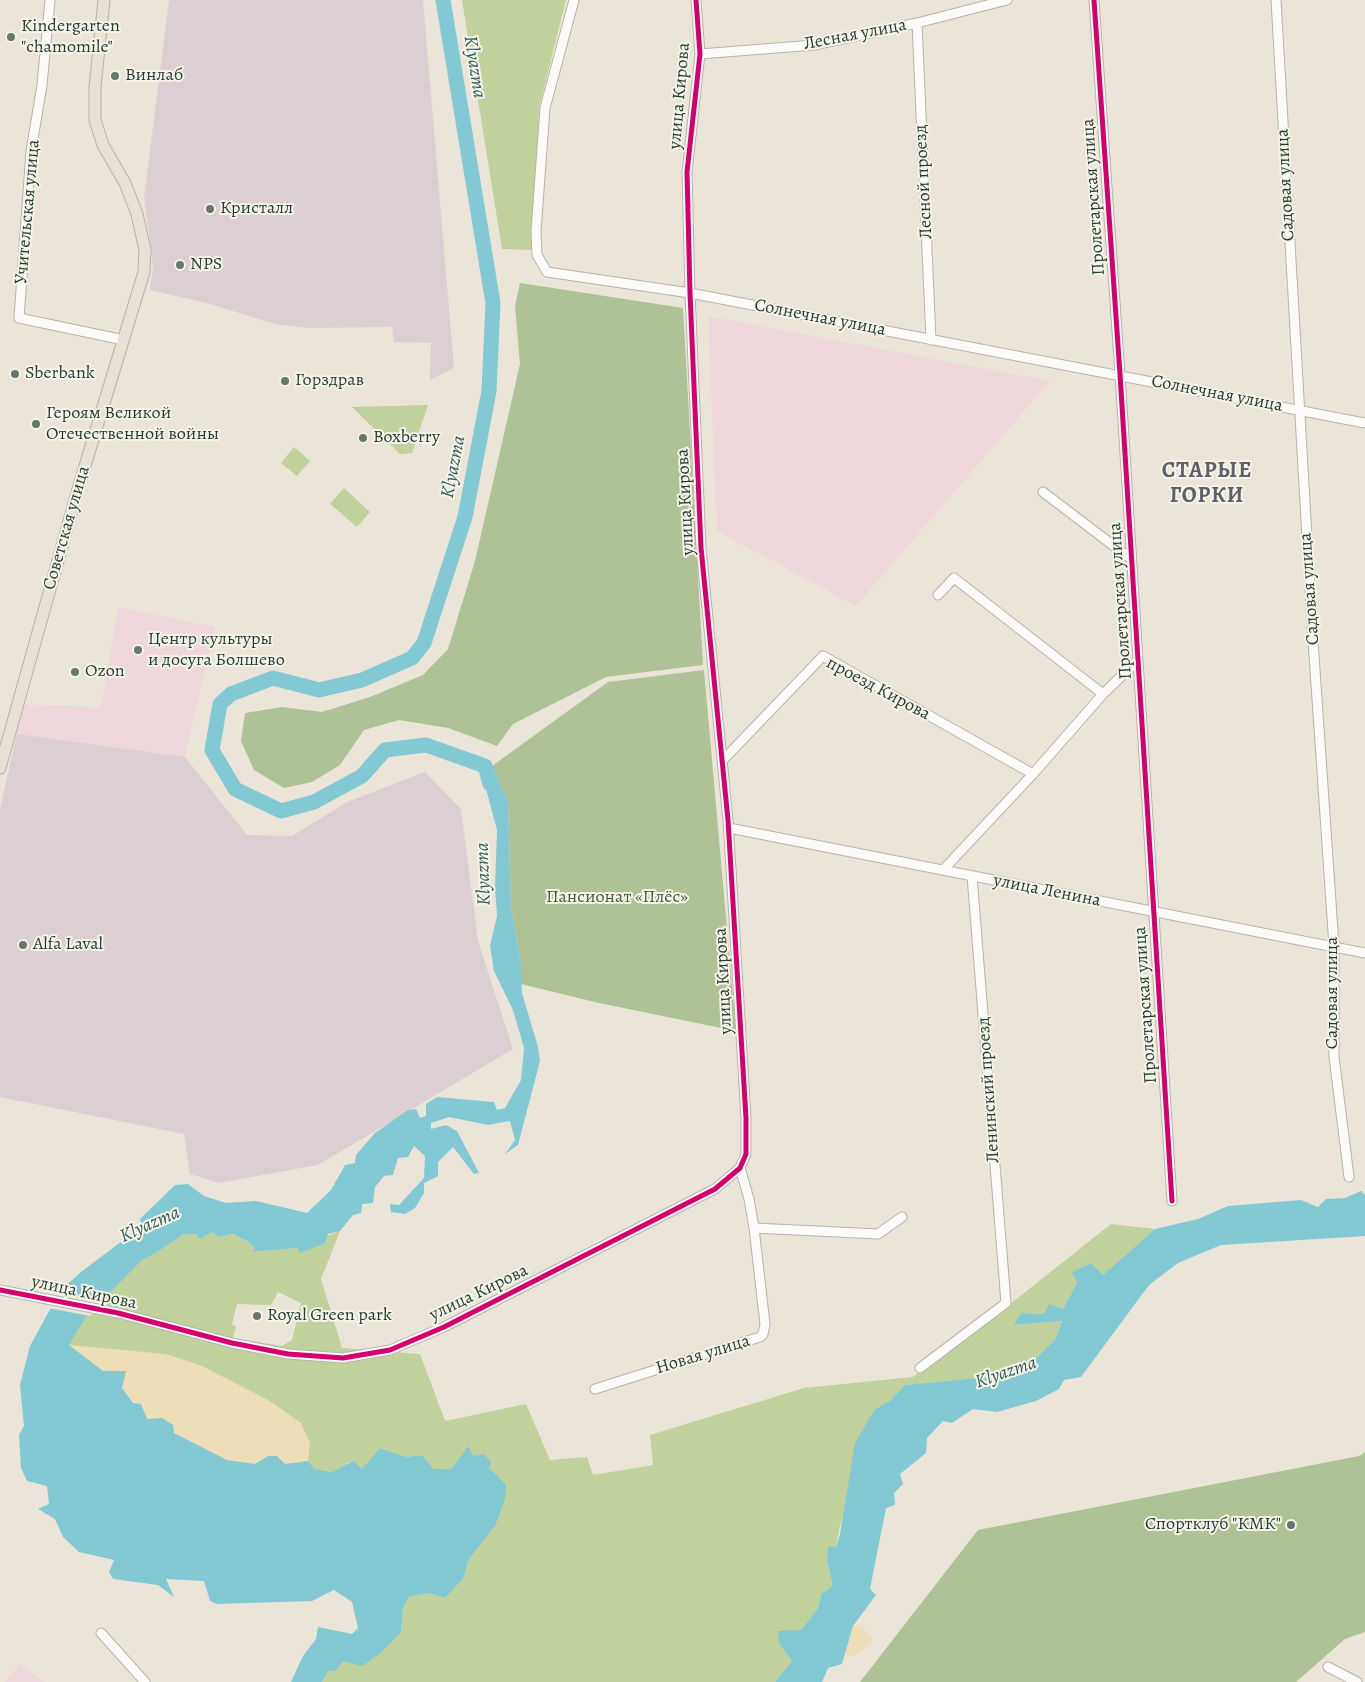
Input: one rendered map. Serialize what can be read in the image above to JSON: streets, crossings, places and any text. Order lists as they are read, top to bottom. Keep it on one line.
{"streets":{"main road":["Советская улица"],"street":["Лесная улица","улица Кирова","Лесной проезд","Садовая улица","Пролетарская улица","Учительская улица","Солнечная улица","проезд Кирова","улица Ленина","Ленинский проезд","Новая улица"]},"crossings":[["Лесная улица","улица Кирова"],["Лесная улица","Лесной проезд"],["улица Кирова","Солнечная улица"],["улица Кирова","проезд Кирова"],["улица Кирова","улица Ленина"],["улица Кирова","Новая улица"],["Лесной проезд","Солнечная улица"],["Садовая улица","Солнечная улица"],["Садовая улица","улица Ленина"],["Пролетарская улица","Солнечная улица"],["Пролетарская улица","улица Ленина"],["Учительская улица","Советская улица"],["улица Ленина","Ленинский проезд"]],"districts":["СТАРЫЕ ГОРКИ"],"water":["Klyazma"],"parks":["Пансионат «Плёс»"],"places":["Kindergarten \"chamomile\"","Винлаб","Кристалл","NPS","Sberbank","Горздрав","Героям Великой Отечественной войны","Boxberry","Центр культуры и досуга Болшево","Ozon","Alfa Laval","Royal Green park","Спортклуб \"КМК\""]}
